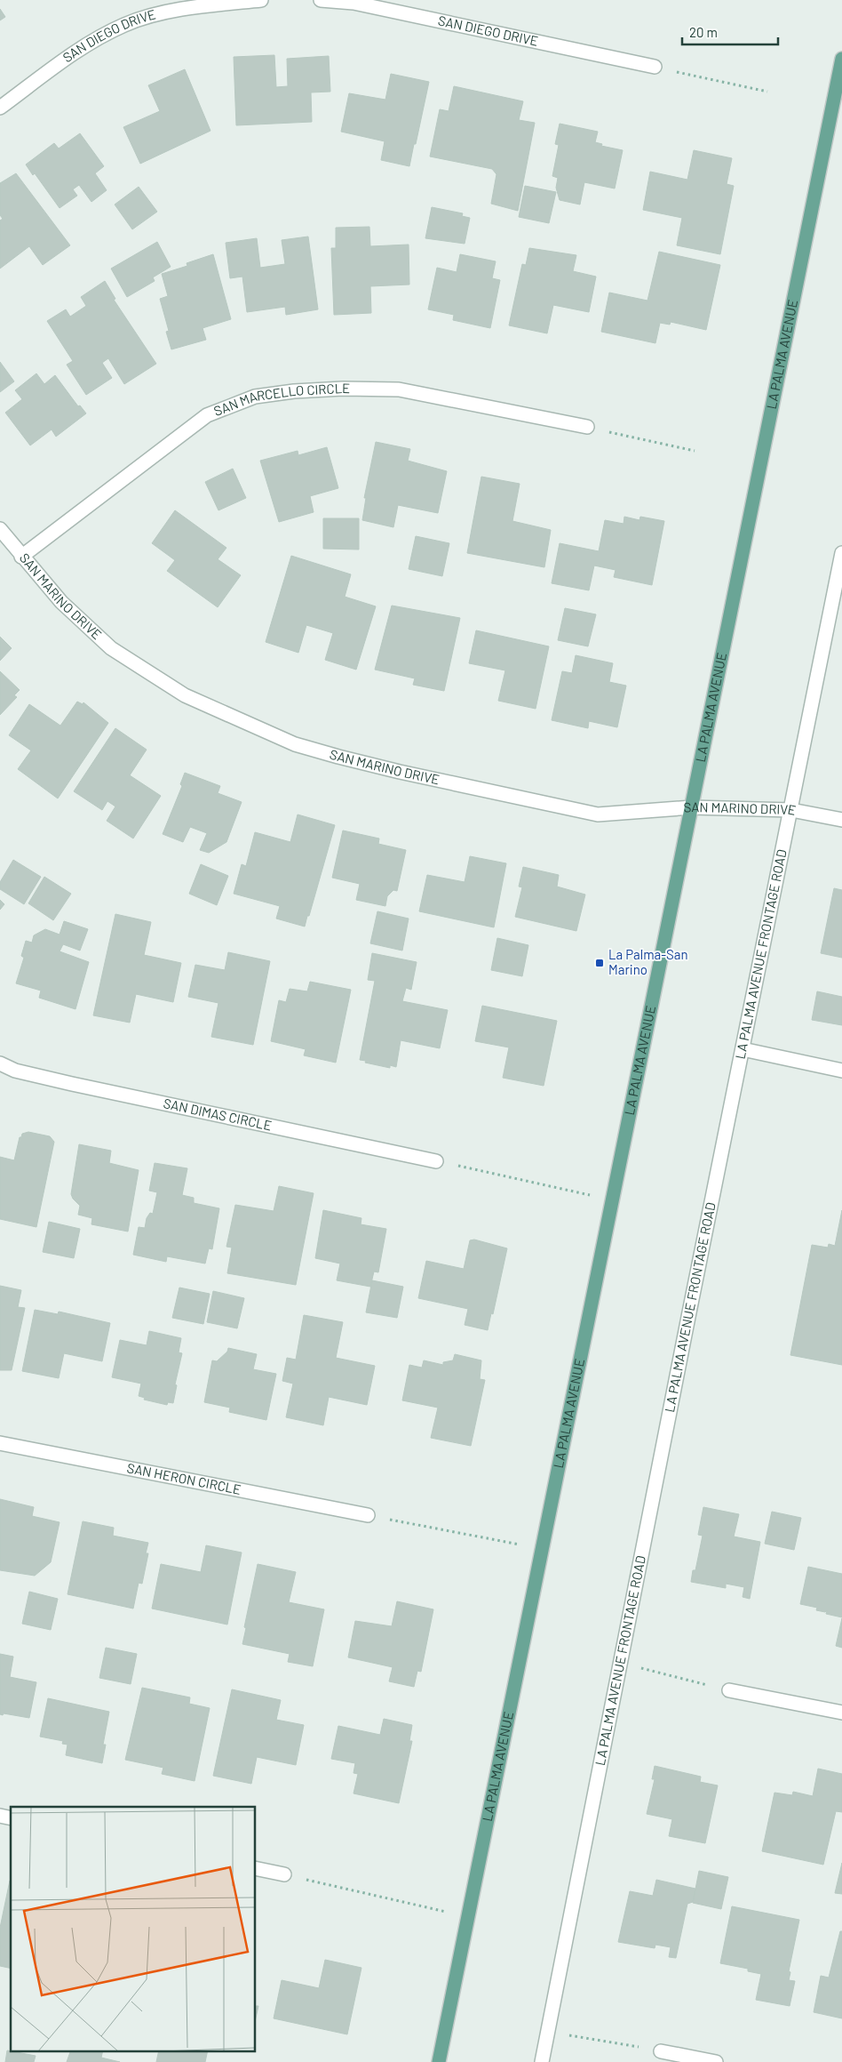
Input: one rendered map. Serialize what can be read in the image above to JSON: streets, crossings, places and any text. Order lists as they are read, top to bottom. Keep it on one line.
{"streets":{"main road":["LA PALMA AVENUE"],"street":["SAN DIEGO DRIVE","SAN MARCELLO CIRCLE","SAN MARINO DRIVE","LA PALMA AVENUE FRONTAGE ROAD","SAN DIMAS CIRCLE","SAN HERON CIRCLE"]},"crossings":[["LA PALMA AVENUE","SAN MARINO DRIVE"],["SAN MARCELLO CIRCLE","SAN MARINO DRIVE"],["SAN MARINO DRIVE","LA PALMA AVENUE FRONTAGE ROAD"]],"places":{"transit":["La Palma-San Marino"]},"scale_bar":"20 m"}
